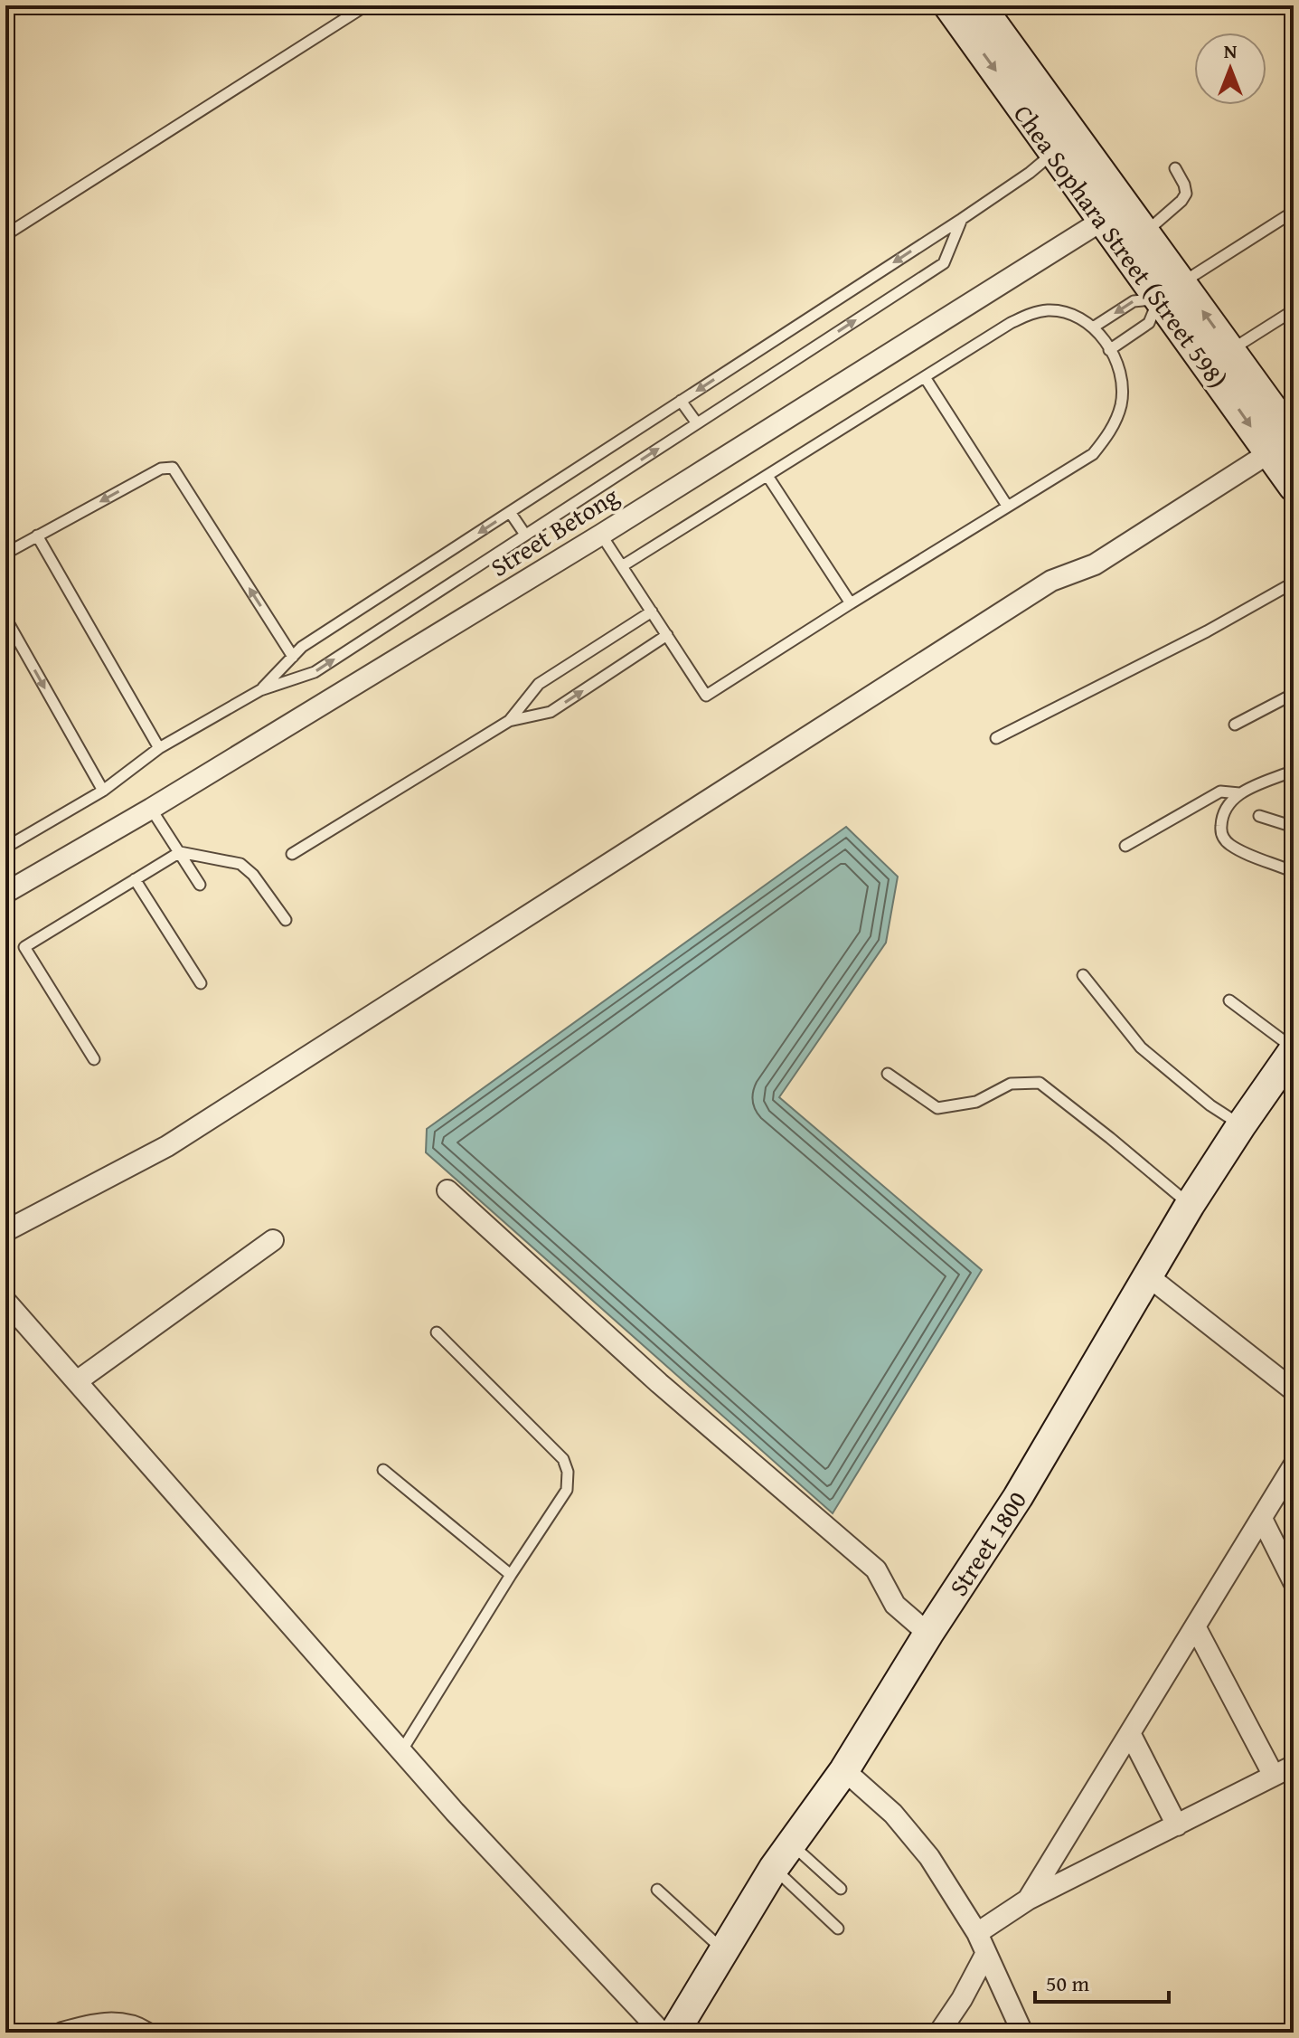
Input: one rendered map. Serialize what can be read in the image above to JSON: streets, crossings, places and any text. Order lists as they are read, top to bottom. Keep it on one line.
{"streets":{"street":["Chea Sophara Street (Street 598)","Street Betong","Street 1800"]},"crossings":[["Chea Sophara Street (Street 598)","Street Betong"]],"scale_bar":"50 m","north":"top"}
